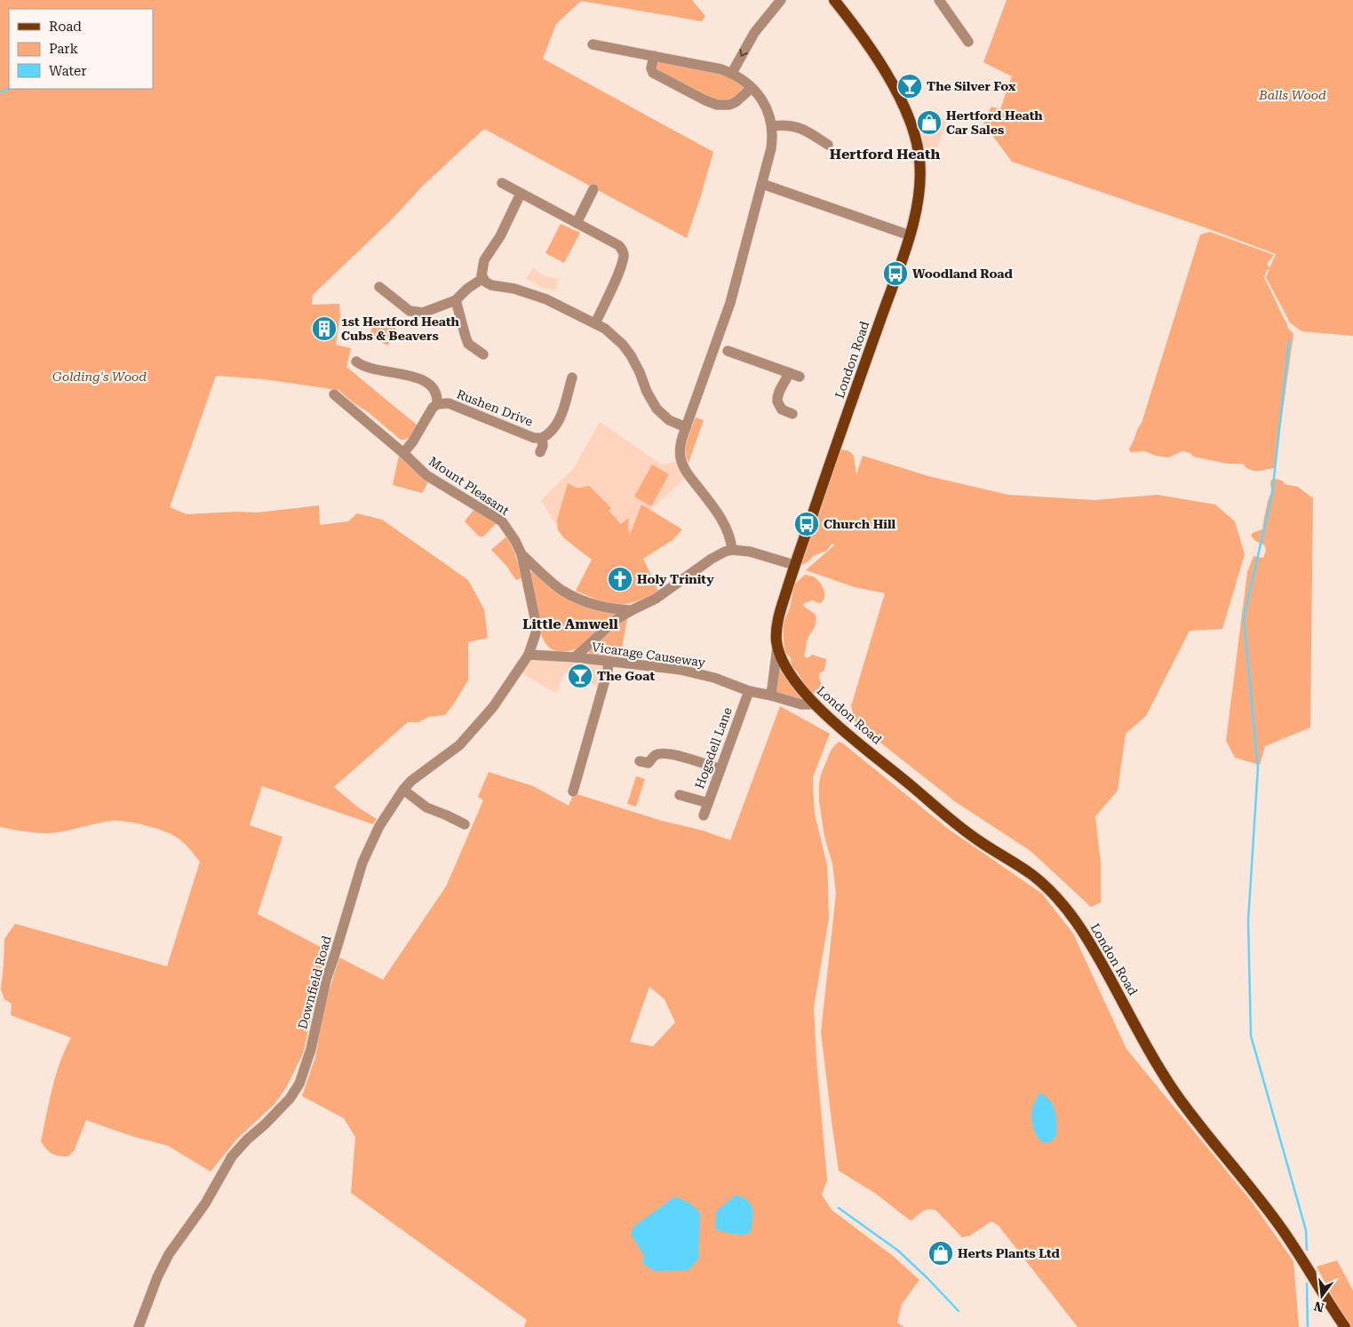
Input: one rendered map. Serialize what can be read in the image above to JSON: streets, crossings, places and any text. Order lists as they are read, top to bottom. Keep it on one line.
{"streets":{"main road":["London Road"],"street":["Rushen Drive","Mount Pleasant","Vicarage Causeway","Hogsdell Lane","Downfield Road"]},"crossings":[["London Road","Vicarage Causeway"],["Rushen Drive","Mount Pleasant"],["Mount Pleasant","Vicarage Causeway"],["Mount Pleasant","Downfield Road"],["Vicarage Causeway","Hogsdell Lane"],["Vicarage Causeway","Downfield Road"]],"districts":["Hertford Heath","Little Amwell"],"parks":["Balls Wood","Golding's Wood"],"places":{"bar":["The Silver Fox","The Goat"],"shop":["Hertford Heath Car Sales","Herts Plants Ltd"],"bus stop":["Woodland Road","Church Hill"],"building":["1st Hertford Heath Cubs & Beavers"],"church":["Holy Trinity"]},"legend":["Road","Park","Water"],"north":"bottom"}
